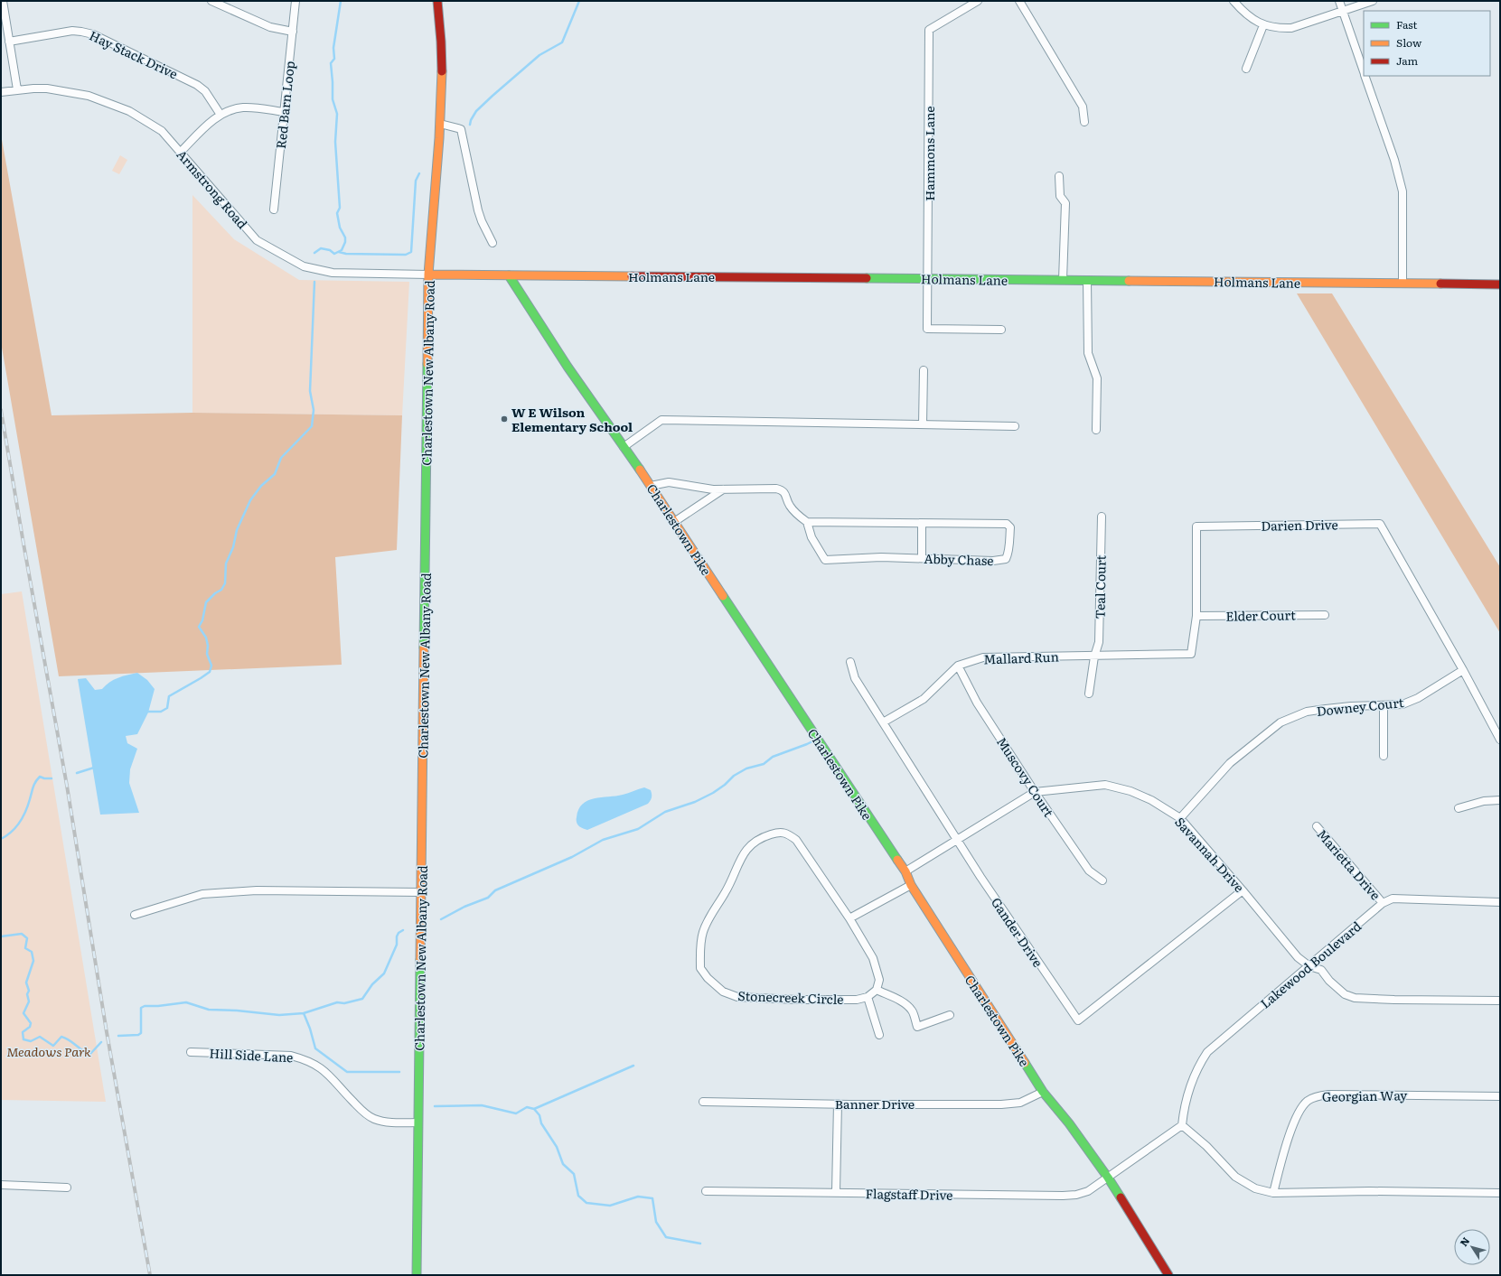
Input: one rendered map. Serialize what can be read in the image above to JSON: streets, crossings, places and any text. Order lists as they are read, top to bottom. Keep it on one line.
{"streets":{"main road":["Holmans Lane","Charlestown New Albany Road","Charlestown Pike"],"street":["Hay Stack Drive","Red Barn Loop","Hammons Lane","Armstrong Road","Darien Drive","Abby Chase","Teal Court","Elder Court","Mallard Run","Downey Court","Muscovy Court","Savannah Drive","Marietta Drive","Gander Drive","Lakewood Boulevard","Stonecreek Circle","Hill Side Lane","Georgian Way","Banner Drive","Flagstaff Drive"]},"crossings":[["Hammons Lane","Holmans Lane"],["Armstrong Road","Holmans Lane"],["Armstrong Road","Charlestown New Albany Road"],["Holmans Lane","Charlestown New Albany Road"],["Holmans Lane","Charlestown Pike"],["Charlestown New Albany Road","Hill Side Lane"],["Darien Drive","Teal Court"],["Darien Drive","Elder Court"],["Darien Drive","Mallard Run"],["Darien Drive","Downey Court"],["Charlestown Pike","Savannah Drive"],["Charlestown Pike","Banner Drive"],["Charlestown Pike","Flagstaff Drive"],["Teal Court","Mallard Run"],["Mallard Run","Muscovy Court"],["Mallard Run","Gander Drive"],["Downey Court","Savannah Drive"],["Muscovy Court","Savannah Drive"],["Savannah Drive","Gander Drive"],["Savannah Drive","Lakewood Boulevard"],["Marietta Drive","Lakewood Boulevard"]],"parks":["Meadows Park"],"places":["W E Wilson Elementary School"],"legend":["Fast","Slow","Jam"],"north":"top left"}
